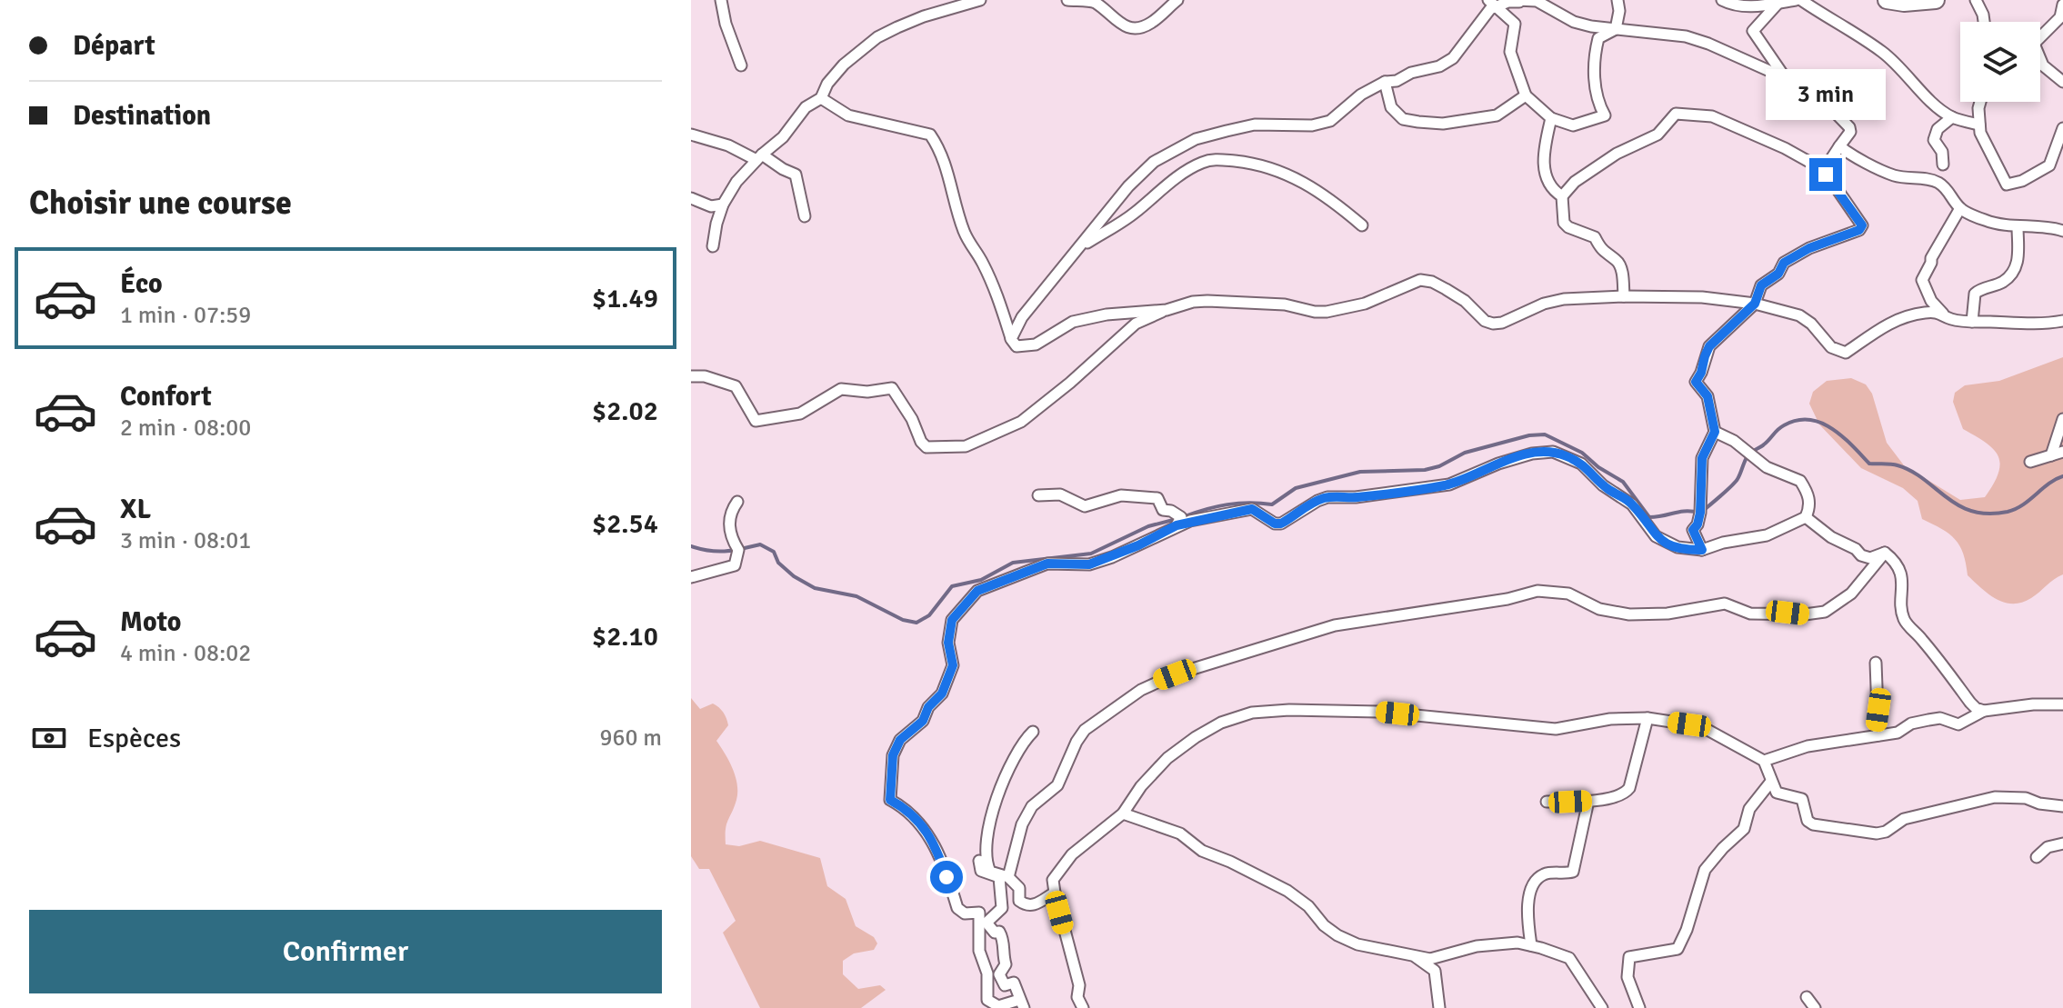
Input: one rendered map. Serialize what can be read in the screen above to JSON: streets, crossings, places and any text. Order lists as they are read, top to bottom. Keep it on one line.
{"page":{"banner":["Départ","Destination"],"bubble":"3 min","heading":"Choisir une course","list":[{"name":"Éco","note":"1 min · 07:59","value":"$1.49"},{"name":"Confort","note":"2 min · 08:00","value":"$2.02"},{"name":"XL","note":"3 min · 08:01","value":"$2.54"},{"name":"Moto","note":"4 min · 08:02","value":"$2.10"}],"pay":["Espèces","960 m"],"buttons":"Confirmer"}}
